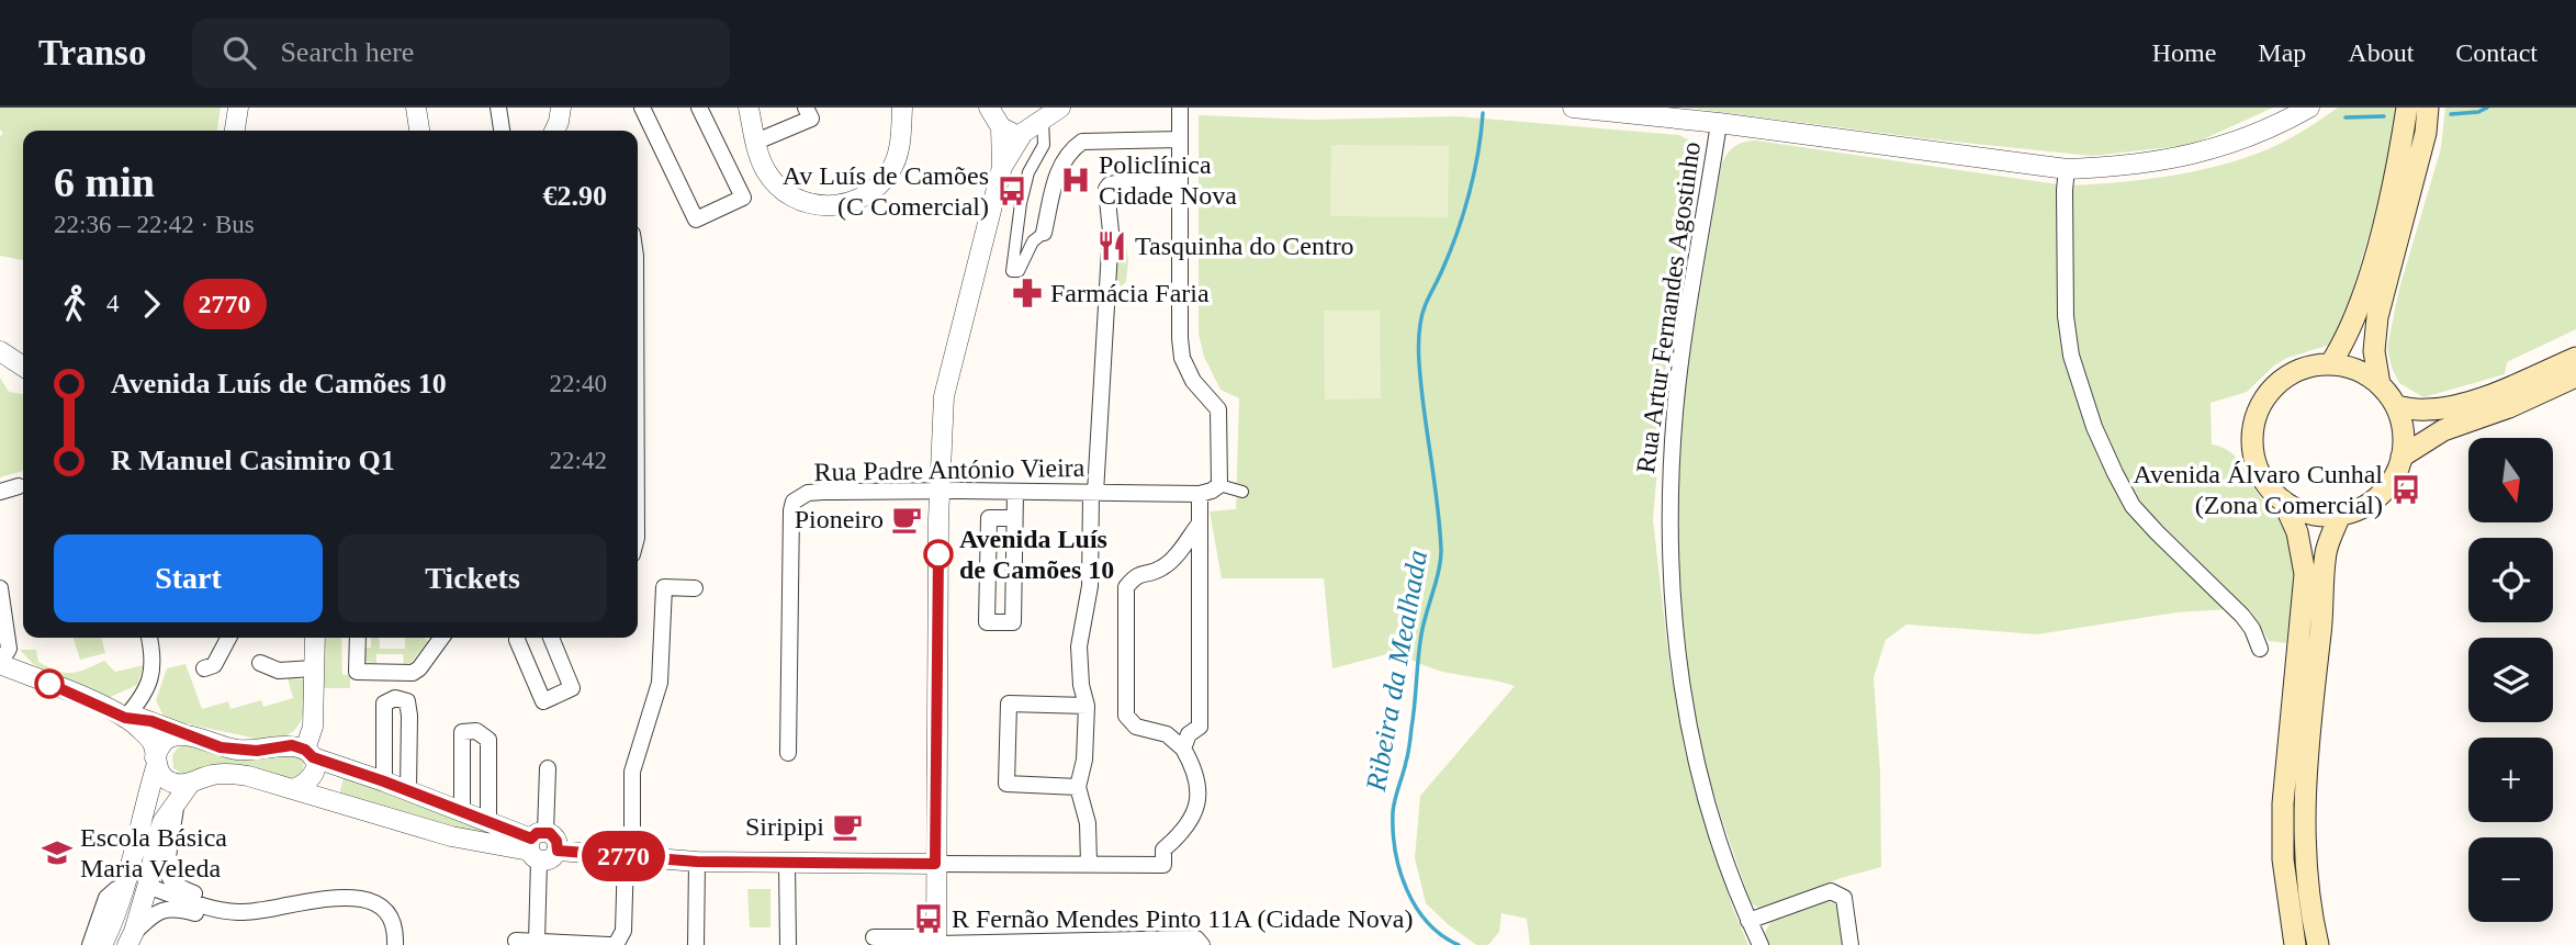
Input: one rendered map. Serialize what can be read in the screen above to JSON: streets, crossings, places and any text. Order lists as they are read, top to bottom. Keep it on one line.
{"streets":{"street":["Rua Artur Fernandes Agostinho","Rua Padre António Vieira"]},"water":["Ribeira da Mealhada"],"places":{"hospital":["Policlínica Cidade Nova"],"bus stop":["Av Luís de Camões (C Comercial)","Avenida Álvaro Cunhal (Zona Comercial)","R Fernão Mendes Pinto 11A (Cidade Nova)"],"restaurant":["Tasquinha do Centro"],"pharmacy":["Farmácia Faria"],"cafe":["Pioneiro","Siripipi"],"other":["Avenida Luís de Camões 10"],"school or university":["Escola Básica Maria Veleda"]},"lines":["bus line 2770"],"north":"bottom","page":{"header":"Transo","search":"Search here","nav":["Home","Map","About","Contact"],"on_map":"2770","heading":["6 min","22:36 – 22:42 · Bus","€2.90"],"legs":["4","2770"],"list":[{"name":"Avenida Luís de Camões 10","value":"22:40"},{"name":"R Manuel Casimiro Q1","value":"22:42"}],"map_buttons":["+","−"],"buttons":["Start","Tickets"]}}
